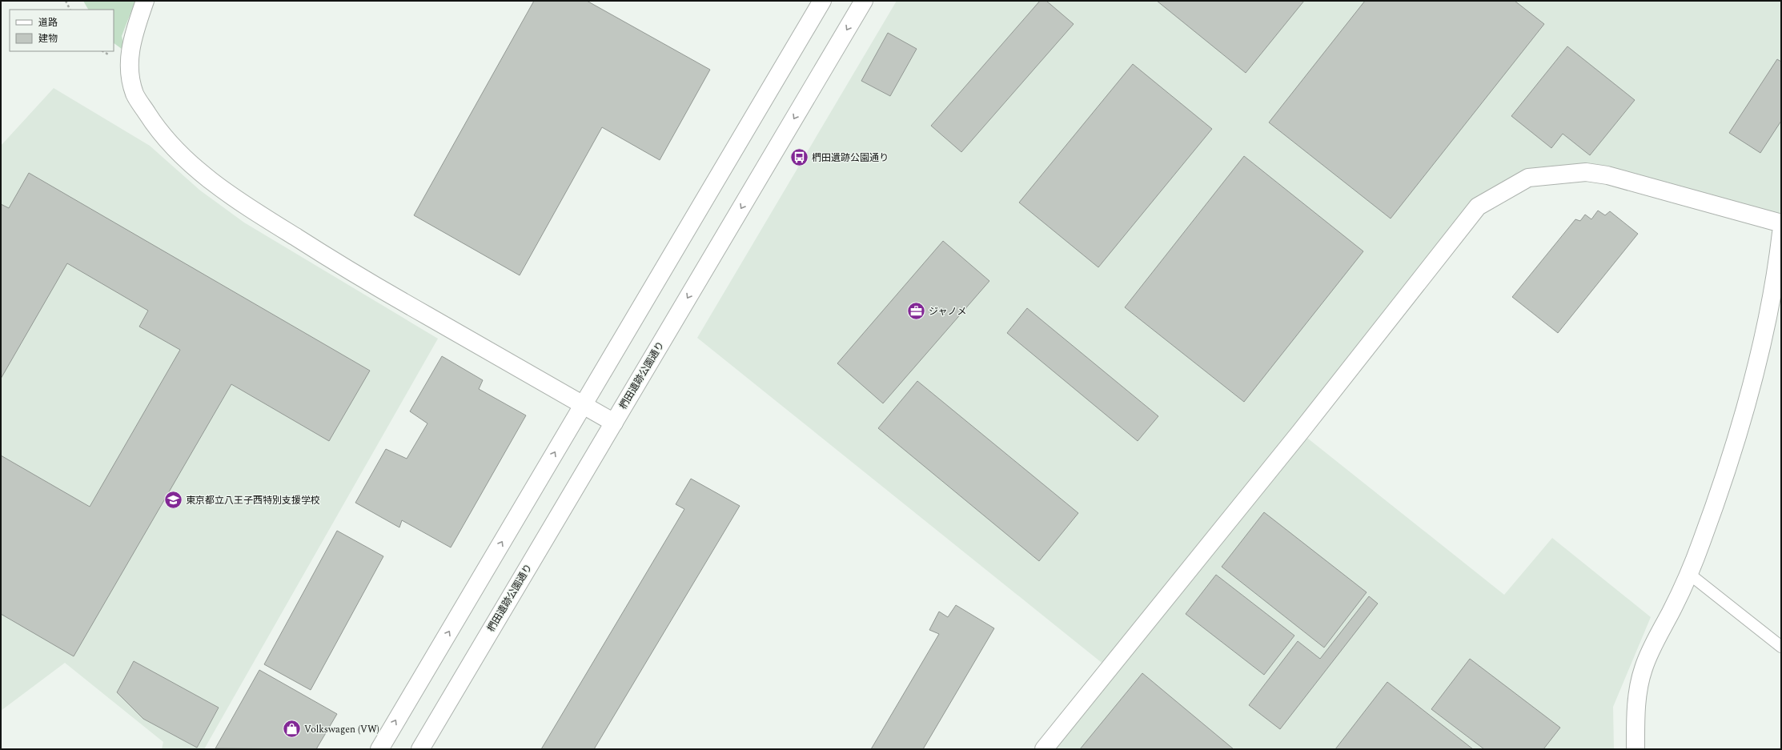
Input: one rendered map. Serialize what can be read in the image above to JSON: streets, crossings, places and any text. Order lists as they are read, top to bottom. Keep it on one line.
{"streets":{"street":["椚田遺跡公園通り"]},"places":{"bus stop":["椚田遺跡公園通り"],"office":["ジャノメ"],"school or university":["東京都立八王子西特別支援学校"],"shop":["Volkswagen (VW)"]},"legend":["道路","建物"]}
